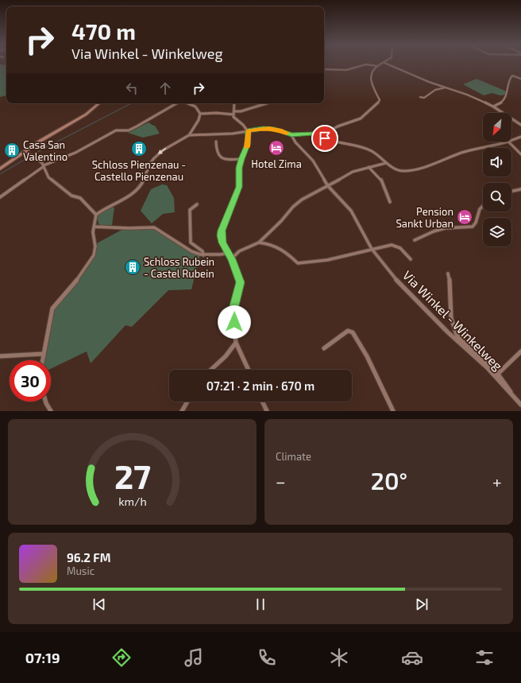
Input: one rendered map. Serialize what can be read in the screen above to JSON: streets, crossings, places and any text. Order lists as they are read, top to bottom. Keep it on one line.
{"streets":{"street":["Via Winkel - Winkelweg"]},"places":{"hotel":["Hotel Zima","Pension Sankt Urban"],"building":["Schloss Pienzenau - Castello Pienzenau","Casa San Valentino","Schloss Rubein - Castel Rubein"]},"north":"bottom left","page":{"turn":["470 m","Via Winkel - Winkelweg"],"limit":"30","trip":"07:21 · 2 min · 670 m","tile":"Climate","heat":["−","20°","+"],"song":["96.2 FM","Music"],"tabs":"07:19","gauge":["27","km/h"]}}
